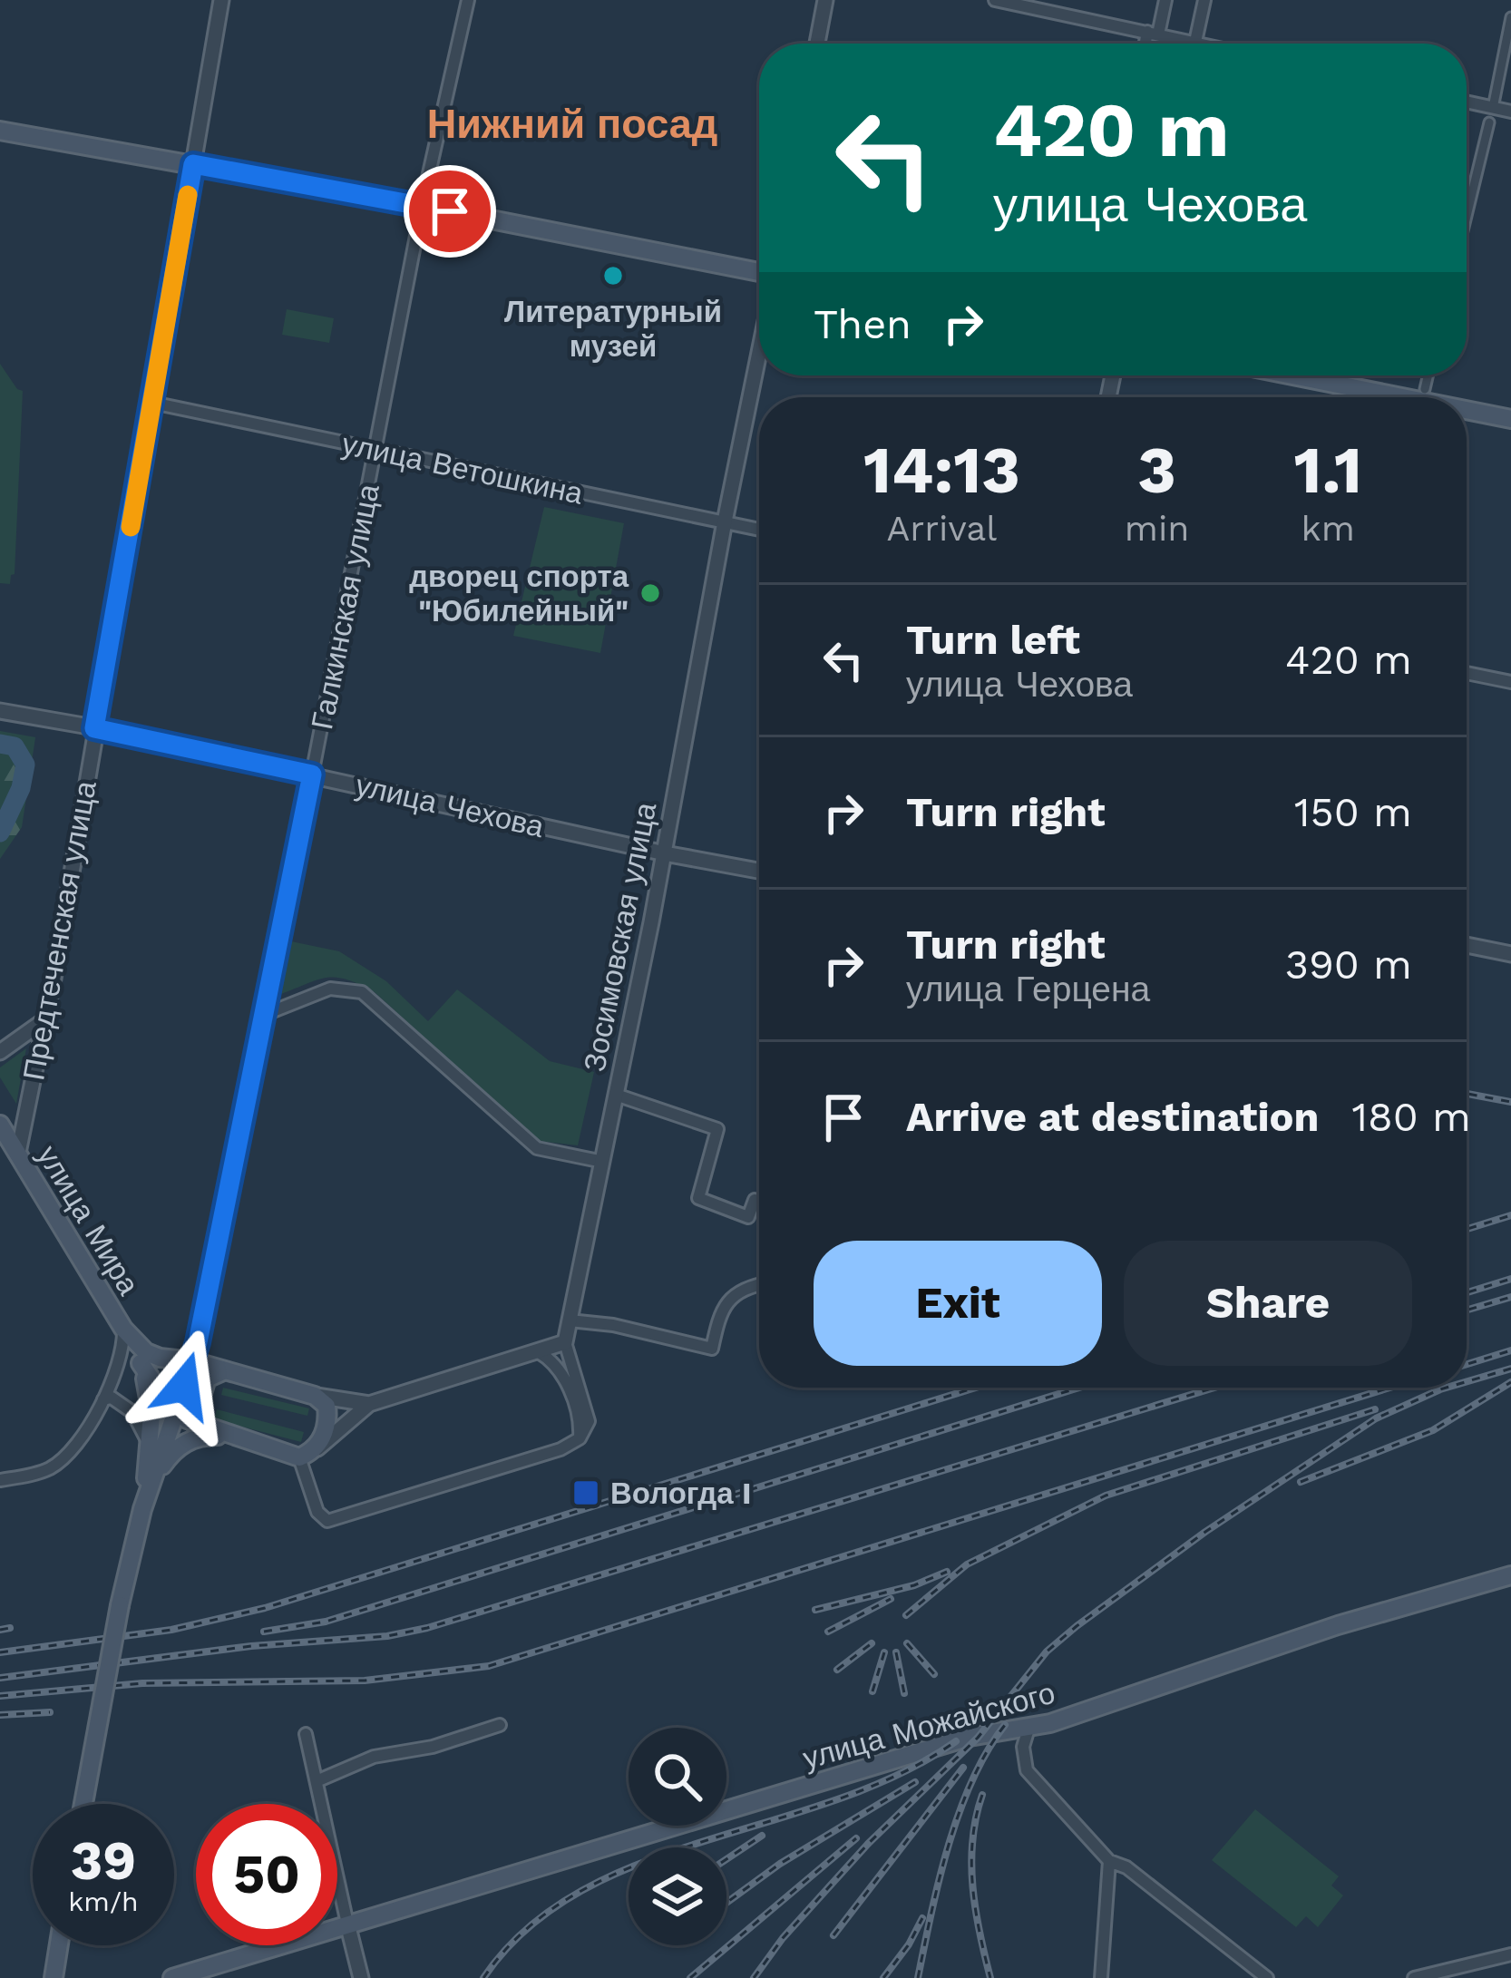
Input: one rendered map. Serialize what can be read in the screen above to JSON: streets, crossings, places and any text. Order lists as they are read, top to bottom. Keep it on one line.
{"streets":{"main road":["улица Мира","улица Можайского"],"street":["улица Ветошкина","Галкинская улица","улица Чехова","Предтеченская улица","Зосимовская улица"]},"crossings":[["улица Ветошкина","Галкинская улица"],["улица Ветошкина","Предтеченская улица"],["улица Ветошкина","Зосимовская улица"],["Галкинская улица","улица Чехова"],["Галкинская улица","улица Мира"],["улица Чехова","Предтеченская улица"],["улица Чехова","Зосимовская улица"],["Предтеченская улица","улица Мира"]],"districts":["Нижний посад"],"places":{"other":["Литературный музей","дворец спорта \"Юбилейный\""],"transit":["Вологда I"]},"page":{"turn":["420 m","улица Чехова"],"then":"Then","eta":["14:13","Arrival","3","min","1.1","km"],"list":[{"name":"Turn left","note":"улица Чехова","value":"420 m"},{"name":"Turn right","value":"150 m"},{"name":"Turn right","note":"улица Герцена","value":"390 m"},{"name":"Arrive at destination","value":"180 m"}],"buttons":["Exit","Share"],"speed":"39 km/h","limit":"50"}}
